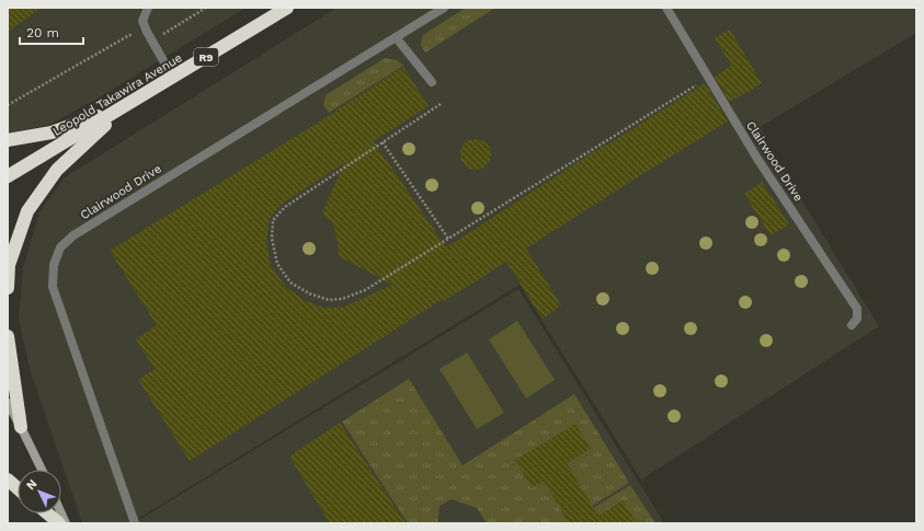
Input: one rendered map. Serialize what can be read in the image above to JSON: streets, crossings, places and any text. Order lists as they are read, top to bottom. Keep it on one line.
{"streets":{"highway":["R9","Leopold Takawira Avenue"],"street":["Clairwood Drive"]},"scale_bar":"20 m","north":"top left"}
